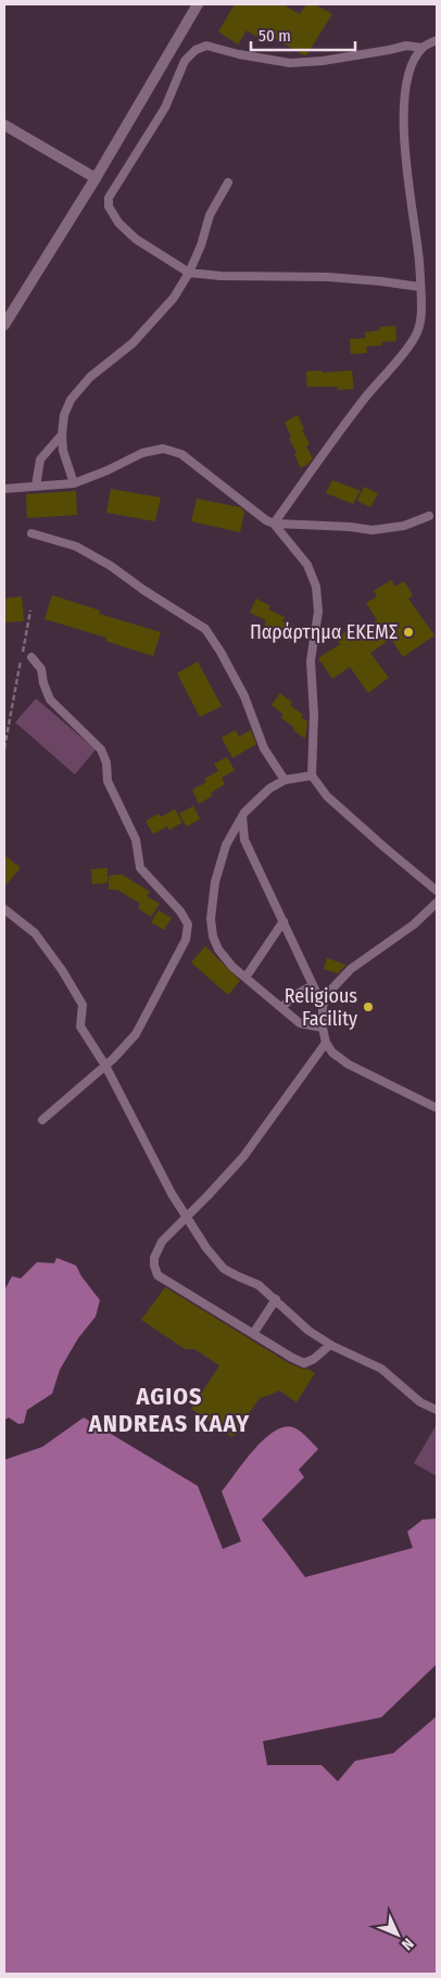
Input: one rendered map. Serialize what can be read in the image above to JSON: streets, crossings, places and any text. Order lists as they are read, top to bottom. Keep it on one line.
{"districts":["AGIOS ANDREAS KAAY"],"places":["Παράρτημα ΕΚΕΜΣ","Religious Facility"],"scale_bar":"50 m","north":"bottom right"}
